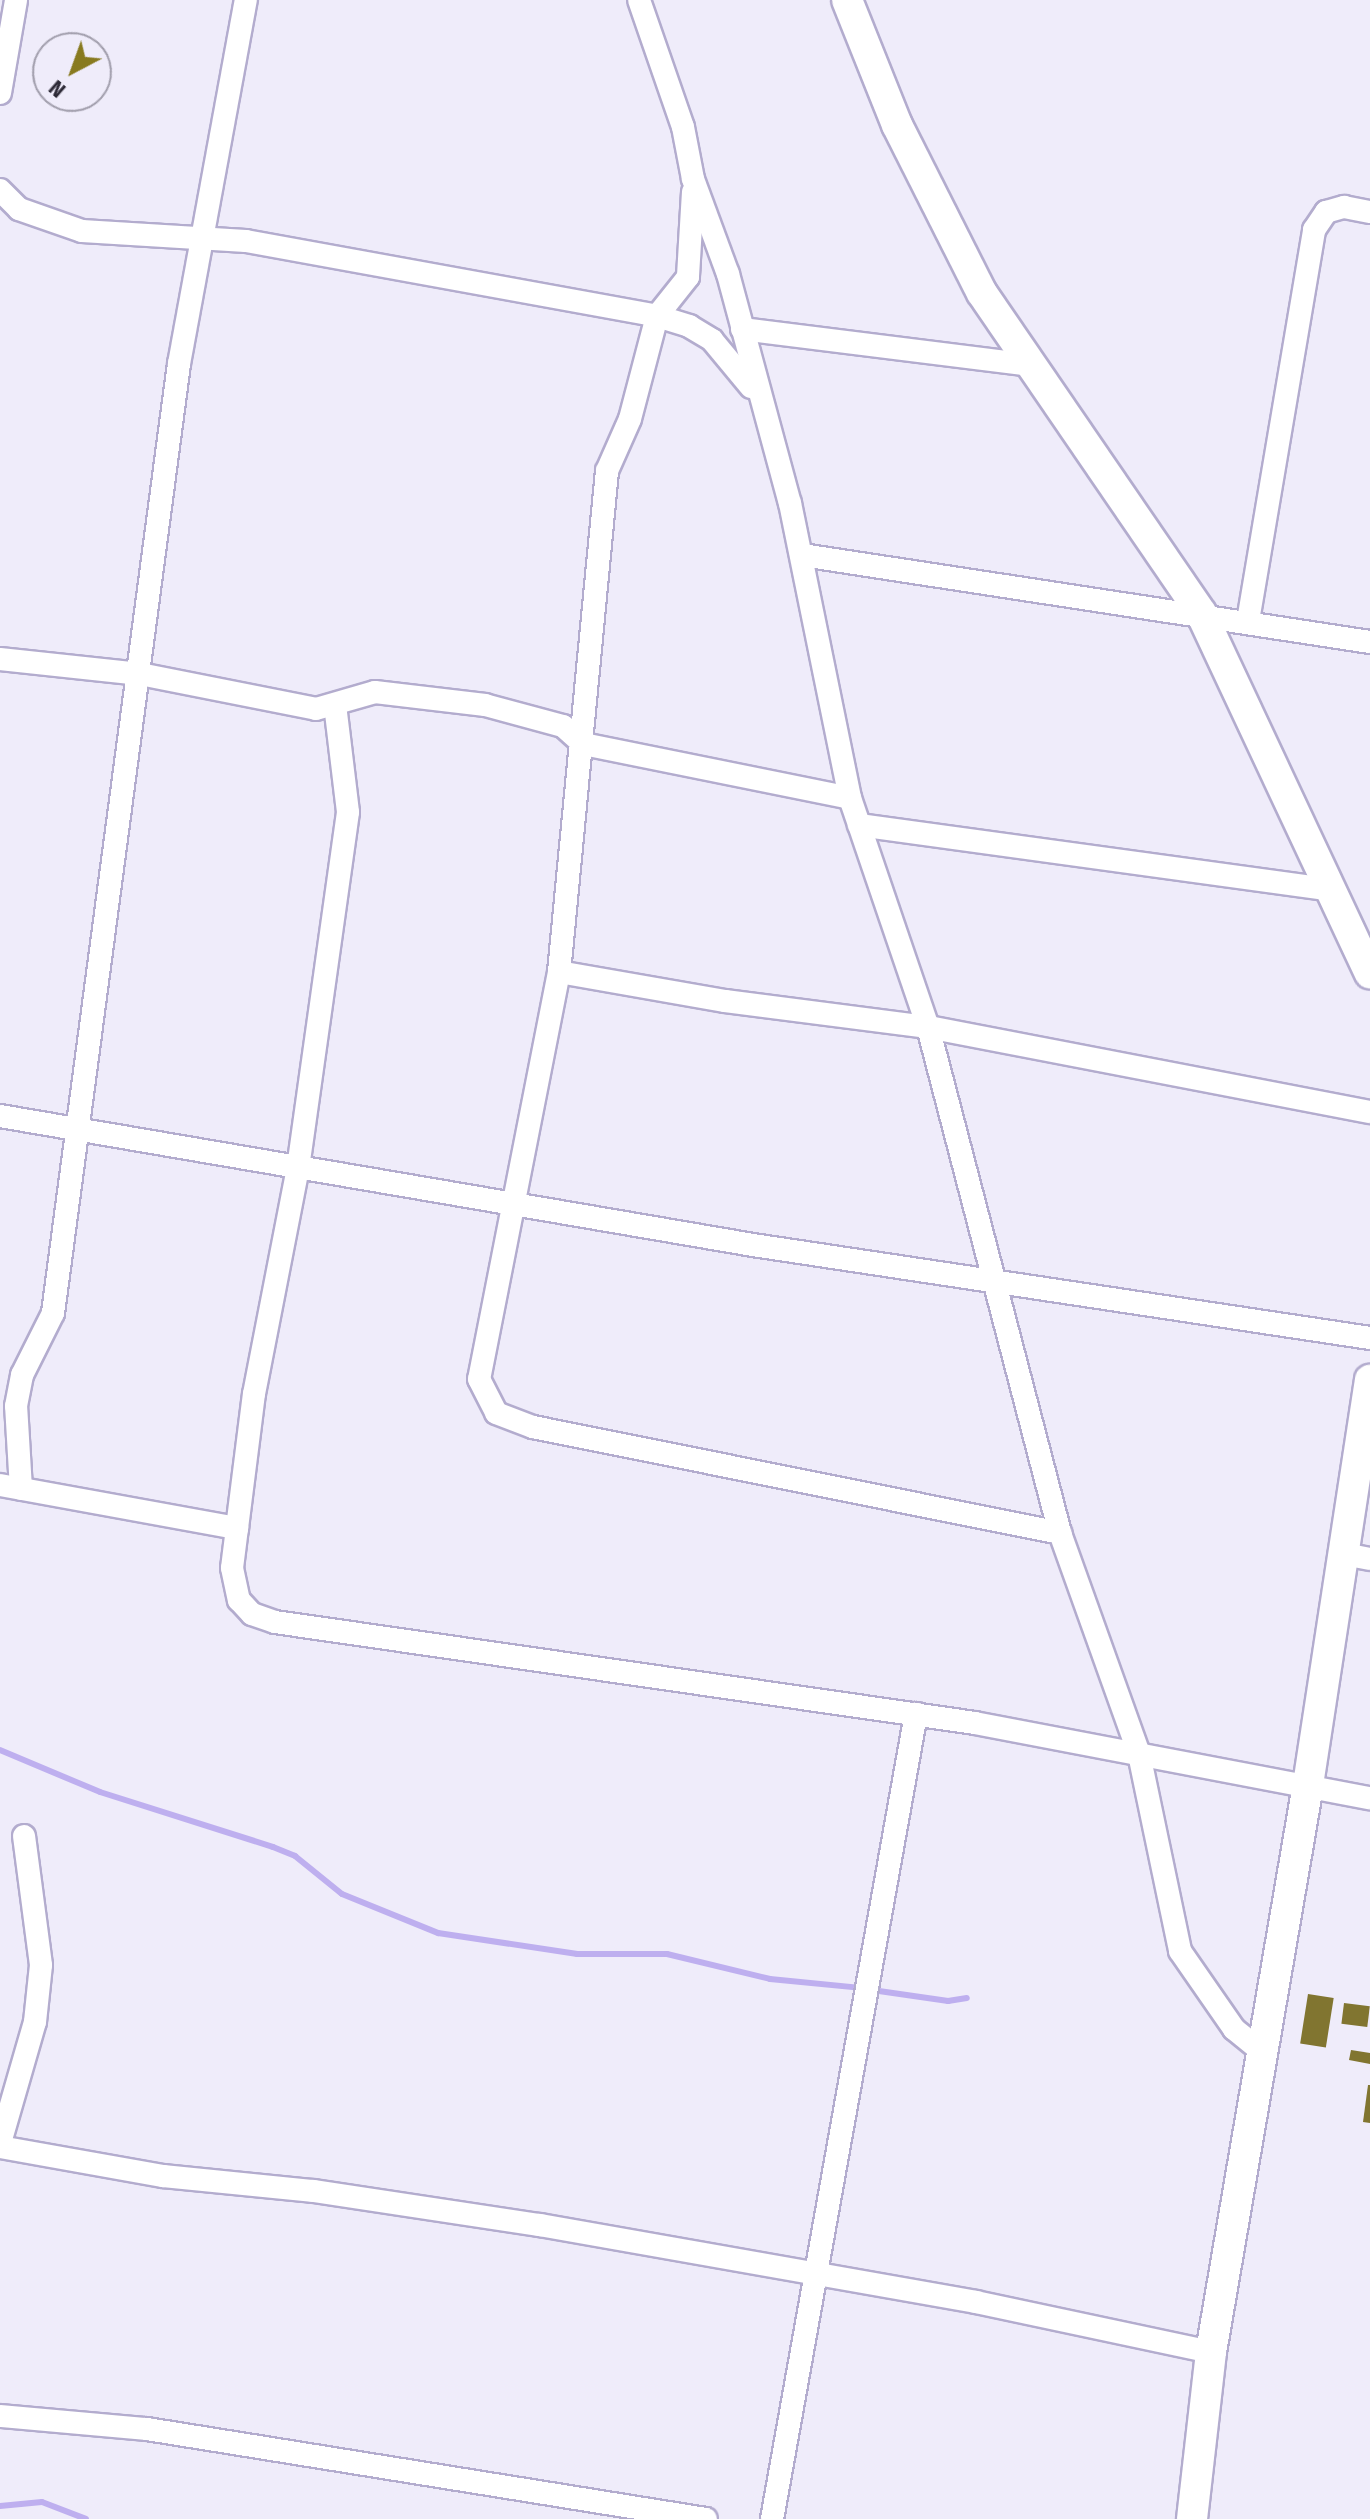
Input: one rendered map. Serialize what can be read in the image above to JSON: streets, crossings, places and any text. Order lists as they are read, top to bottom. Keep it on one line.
{"north":"bottom left"}
